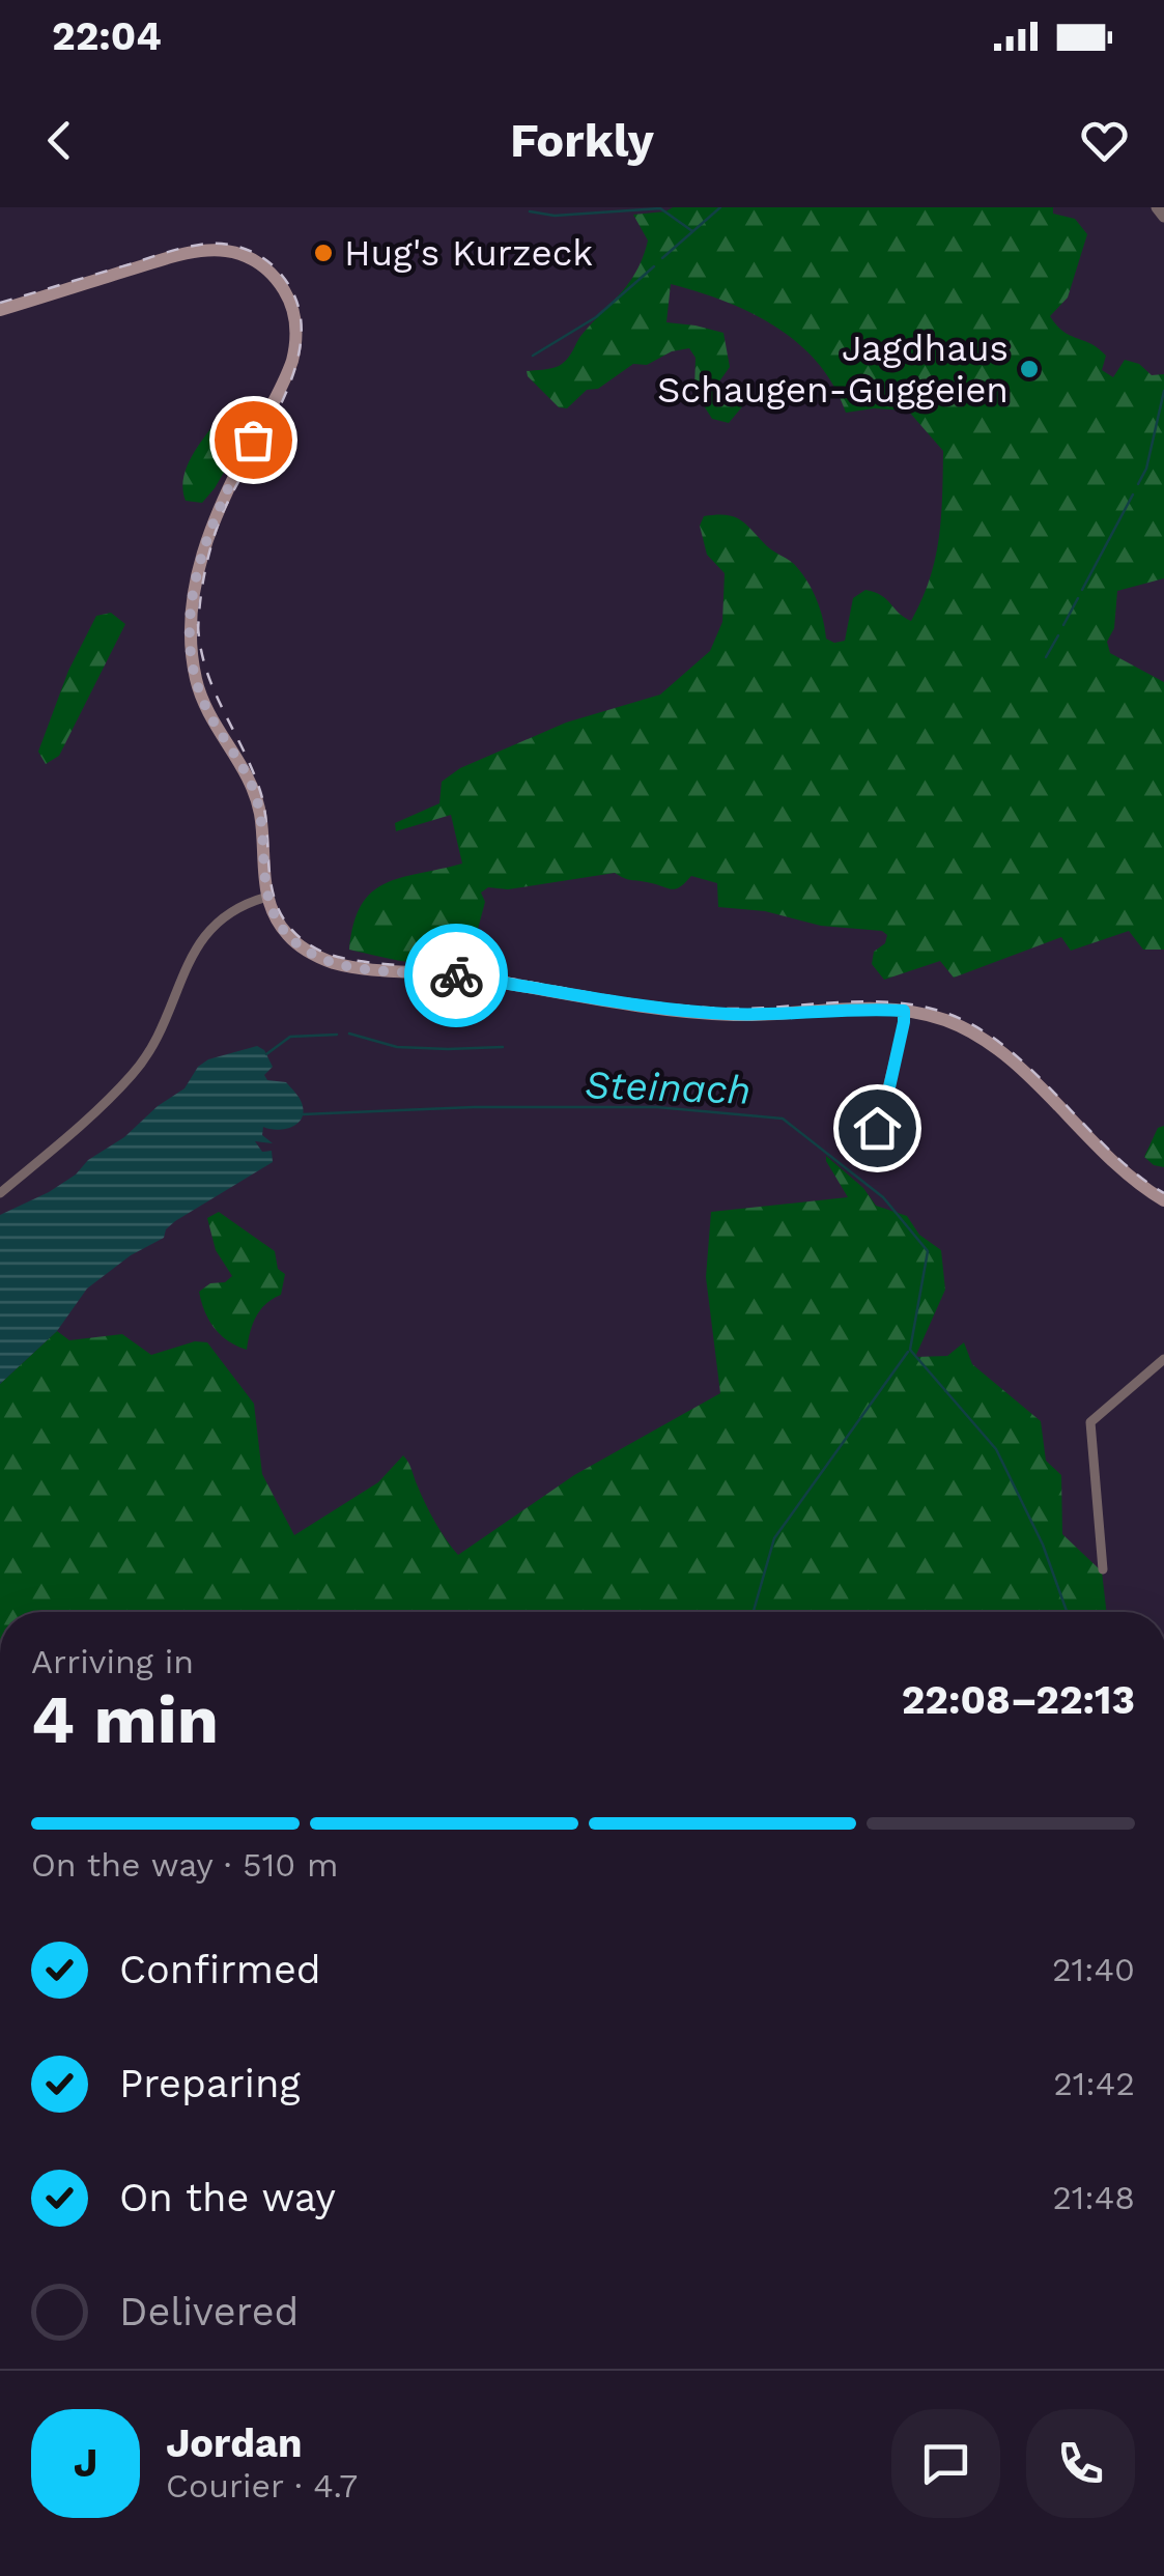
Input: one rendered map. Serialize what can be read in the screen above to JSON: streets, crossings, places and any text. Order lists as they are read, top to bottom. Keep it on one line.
{"water":["Steinach"],"places":["Hug's Kurzeck","Jagdhaus Schaugen-Guggeien"],"page":{"status":"22:04","header":"Forkly","heading":["4 min","Arriving in","22:08–22:13"],"panel":["Jordan","Courier · 4.7"],"bar":"On the way · 510 m","list":[["Confirmed","21:40"],["Preparing","21:42"],["On the way","21:48"],"Delivered"],"round":"J"}}
